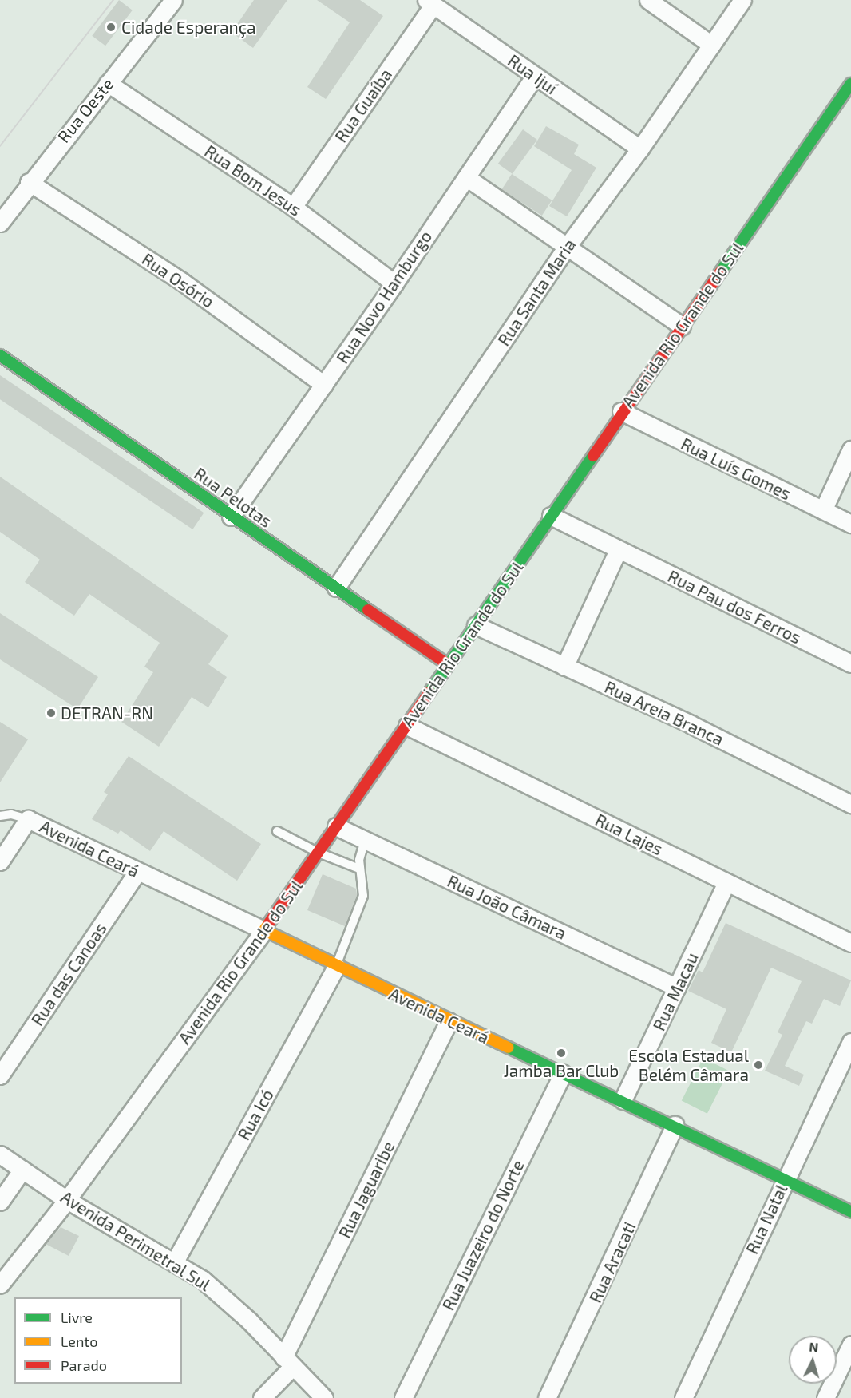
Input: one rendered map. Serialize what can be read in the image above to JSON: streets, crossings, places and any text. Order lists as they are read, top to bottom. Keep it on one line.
{"streets":{"street":["Rua Ijuí","Rua Guaíba","Rua Oeste","Rua Bom Jesus","Rua Osório","Rua Santa Maria","Rua Novo Hamburgo","Avenida Rio Grande do Sul","Rua Luís Gomes","Rua Pelotas","Rua Pau dos Ferros","Rua Areia Branca","Rua Lajes","Avenida Ceará","Rua João Câmara","Rua das Canoas","Rua Macau","Rua Icó","Rua Jaguaribe","Rua Natal","Rua Juazeiro do Norte","Avenida Perimetral Sul","Rua Aracati"]},"crossings":[["Rua Ijuí","Rua Guaíba"],["Rua Ijuí","Rua Santa Maria"],["Rua Ijuí","Rua Novo Hamburgo"],["Rua Guaíba","Rua Bom Jesus"],["Rua Oeste","Rua Bom Jesus"],["Rua Oeste","Rua Osório"],["Rua Bom Jesus","Rua Novo Hamburgo"],["Rua Osório","Rua Novo Hamburgo"],["Rua Santa Maria","Rua Pelotas"],["Rua Novo Hamburgo","Rua Pelotas"],["Avenida Rio Grande do Sul","Rua Luís Gomes"],["Avenida Rio Grande do Sul","Rua Pelotas"],["Avenida Rio Grande do Sul","Rua Pau dos Ferros"],["Avenida Rio Grande do Sul","Rua Areia Branca"],["Avenida Rio Grande do Sul","Rua Lajes"],["Avenida Rio Grande do Sul","Avenida Ceará"],["Avenida Rio Grande do Sul","Rua João Câmara"],["Avenida Rio Grande do Sul","Avenida Perimetral Sul"],["Rua Lajes","Rua Macau"],["Avenida Ceará","Rua das Canoas"],["Avenida Ceará","Rua Macau"],["Avenida Ceará","Rua Icó"],["Avenida Ceará","Rua Jaguaribe"],["Avenida Ceará","Rua Natal"],["Avenida Ceará","Rua Juazeiro do Norte"],["Avenida Ceará","Rua Aracati"],["Rua João Câmara","Rua Macau"],["Rua Icó","Avenida Perimetral Sul"],["Rua Jaguaribe","Avenida Perimetral Sul"]],"places":["Cidade Esperança","DETRAN-RN","Jamba Bar Club","Escola Estadual Belém Câmara"],"legend":["Livre","Lento","Parado"],"north":"top"}
